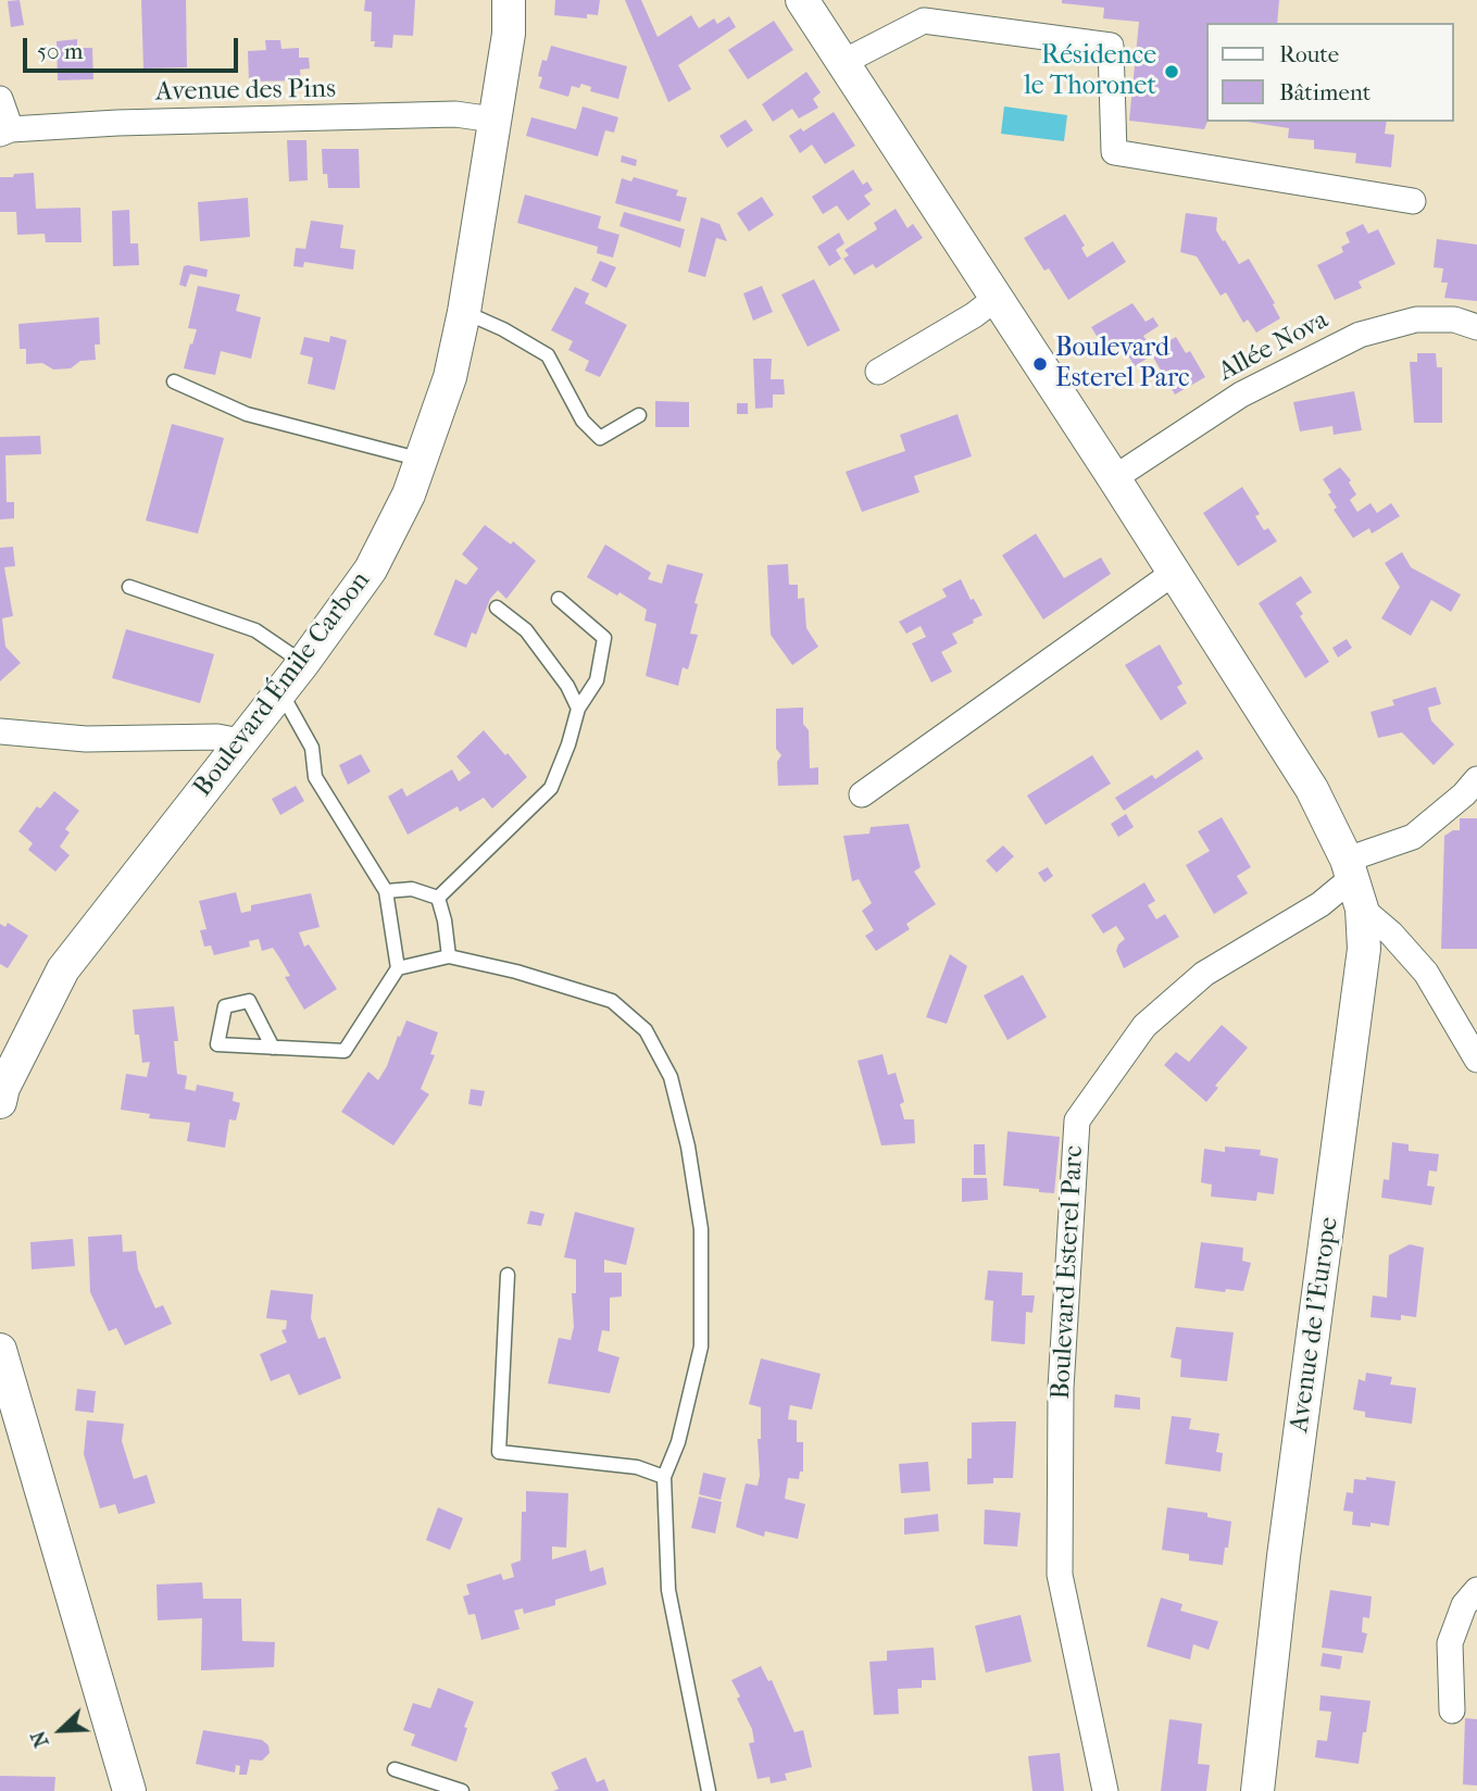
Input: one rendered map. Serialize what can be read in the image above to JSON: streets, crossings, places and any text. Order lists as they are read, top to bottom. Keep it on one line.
{"streets":{"street":["Avenue des Pins","Allée Nova","Boulevard Émile Carbon","Boulevard Esterel Parc","Avenue de l'Europe"]},"crossings":[["Avenue des Pins","Boulevard Émile Carbon"],["Boulevard Esterel Parc","Avenue de l'Europe"]],"places":["Résidence le Thoronet","Boulevard Esterel Parc"],"legend":["Route","Bâtiment"],"scale_bar":"50 m","north":"bottom left"}
